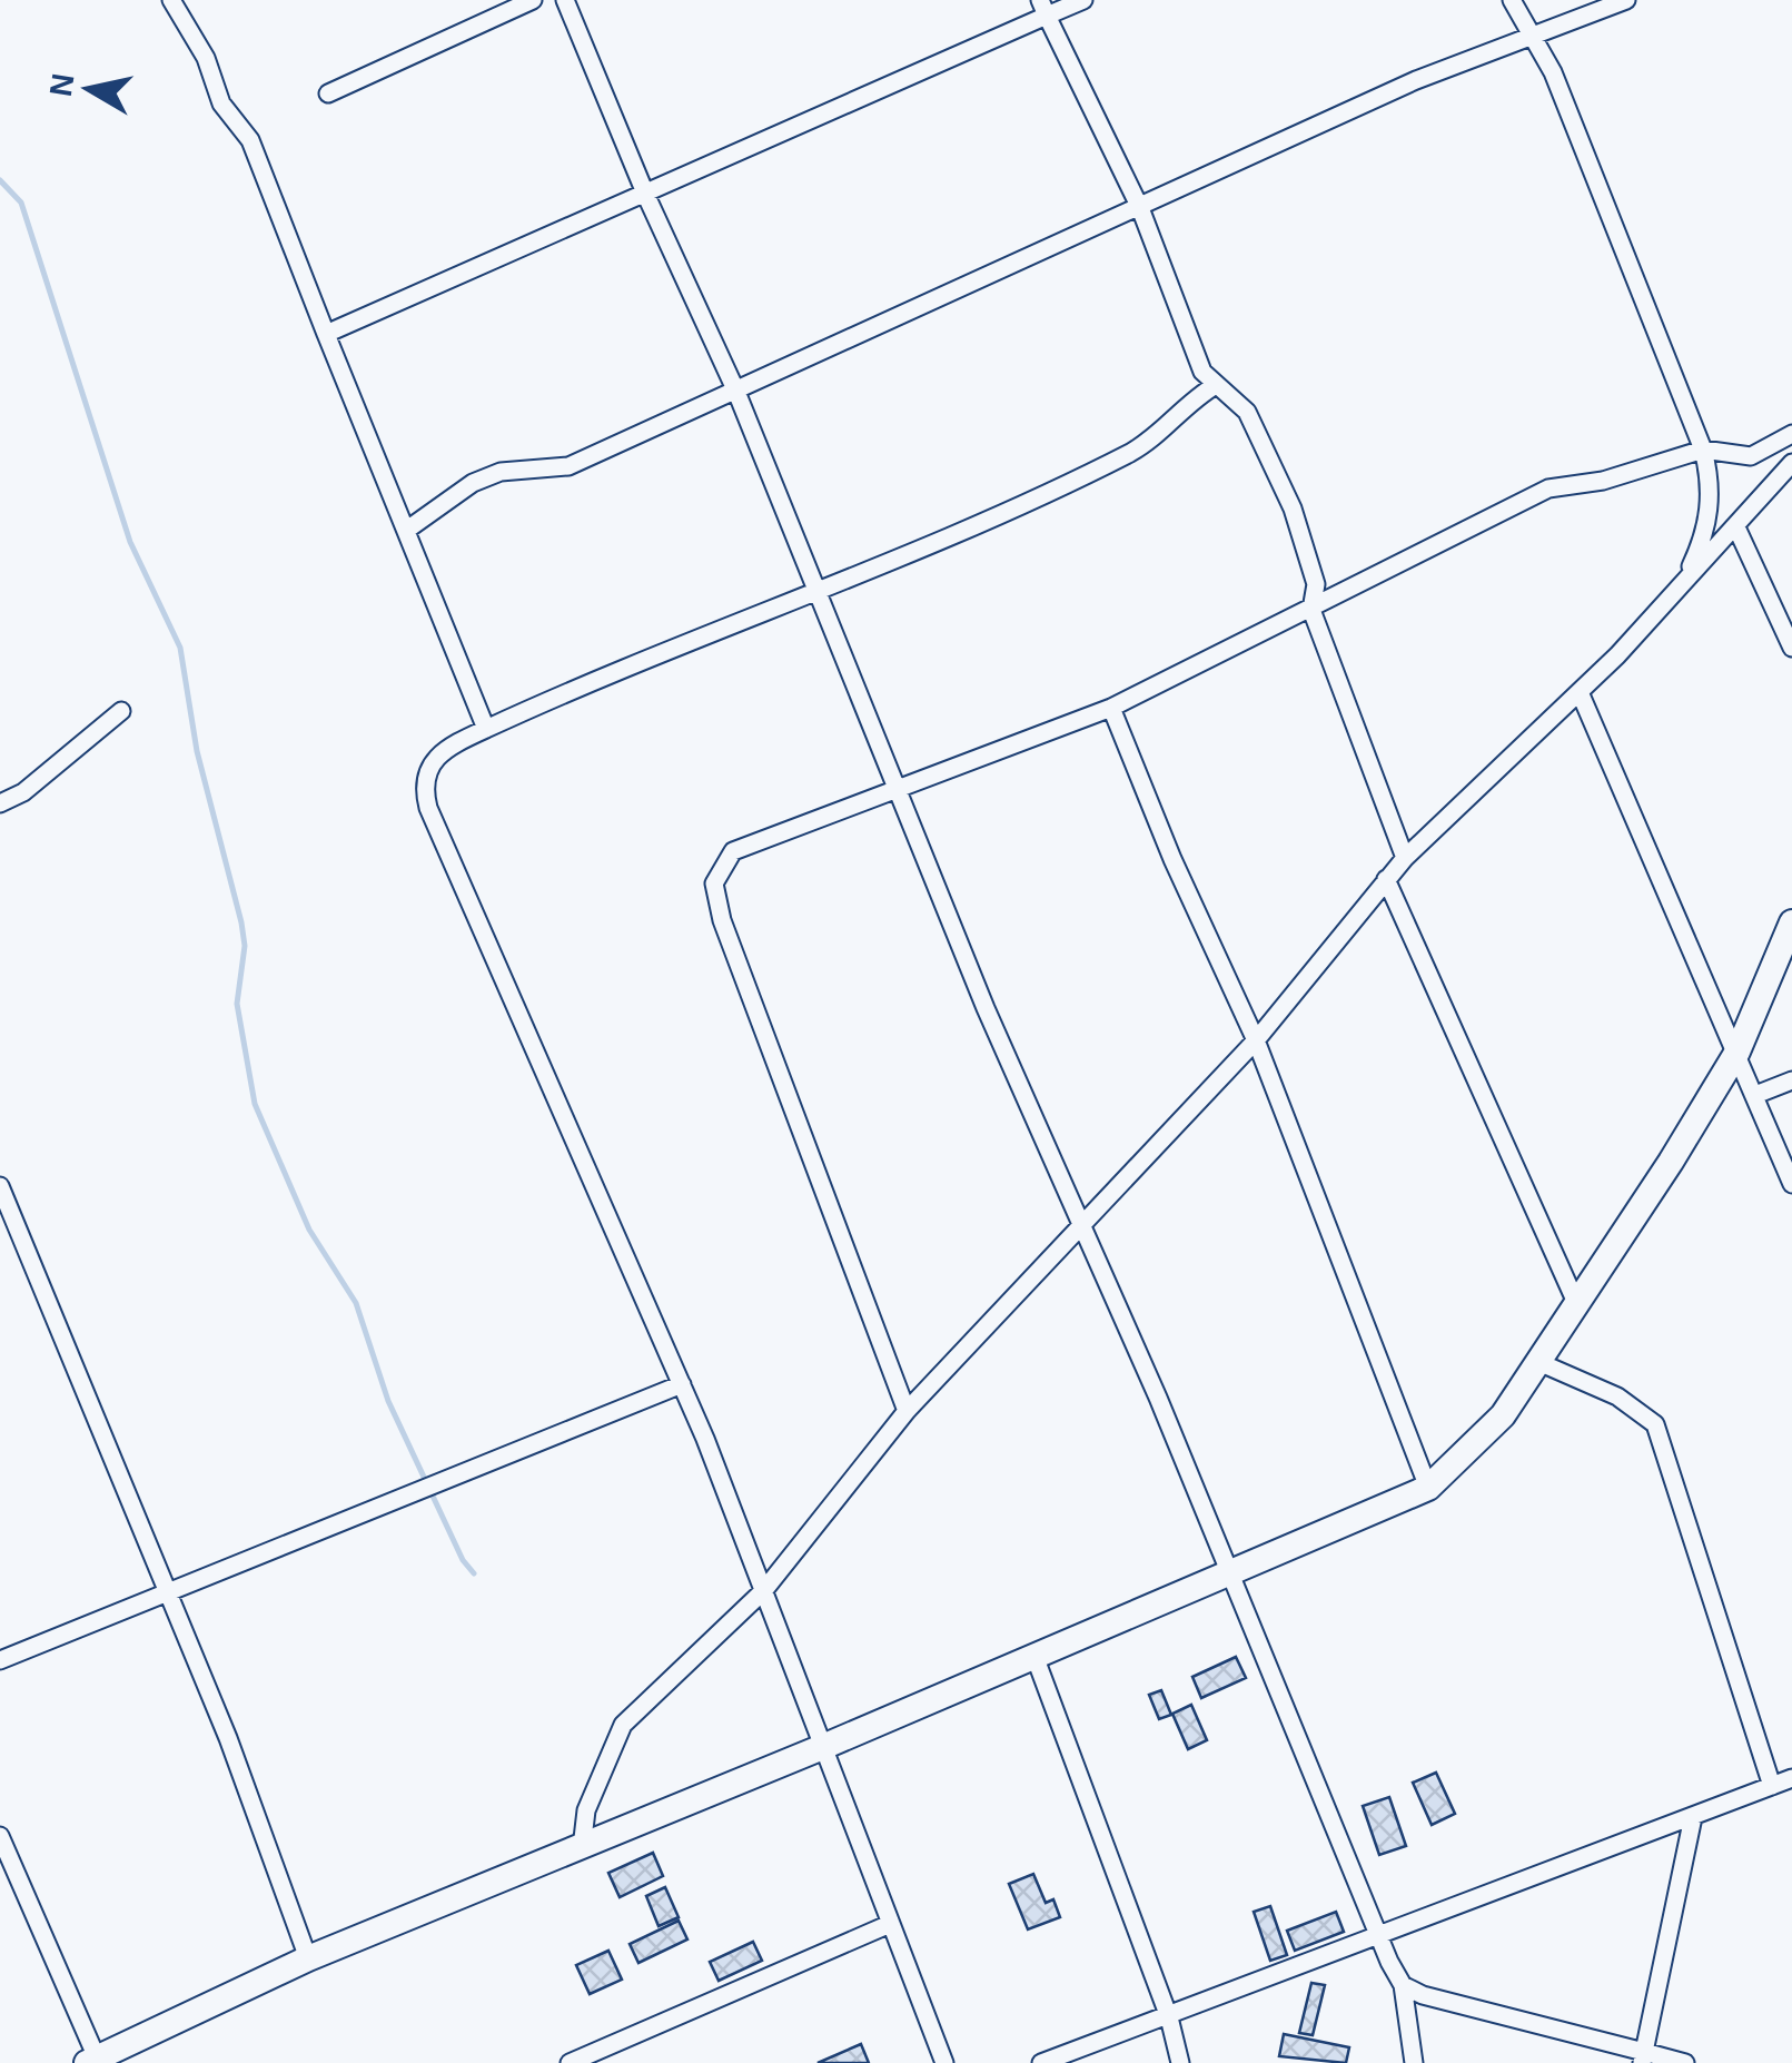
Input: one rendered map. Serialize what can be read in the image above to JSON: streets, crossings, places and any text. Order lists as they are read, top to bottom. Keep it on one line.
{"north":"left"}
